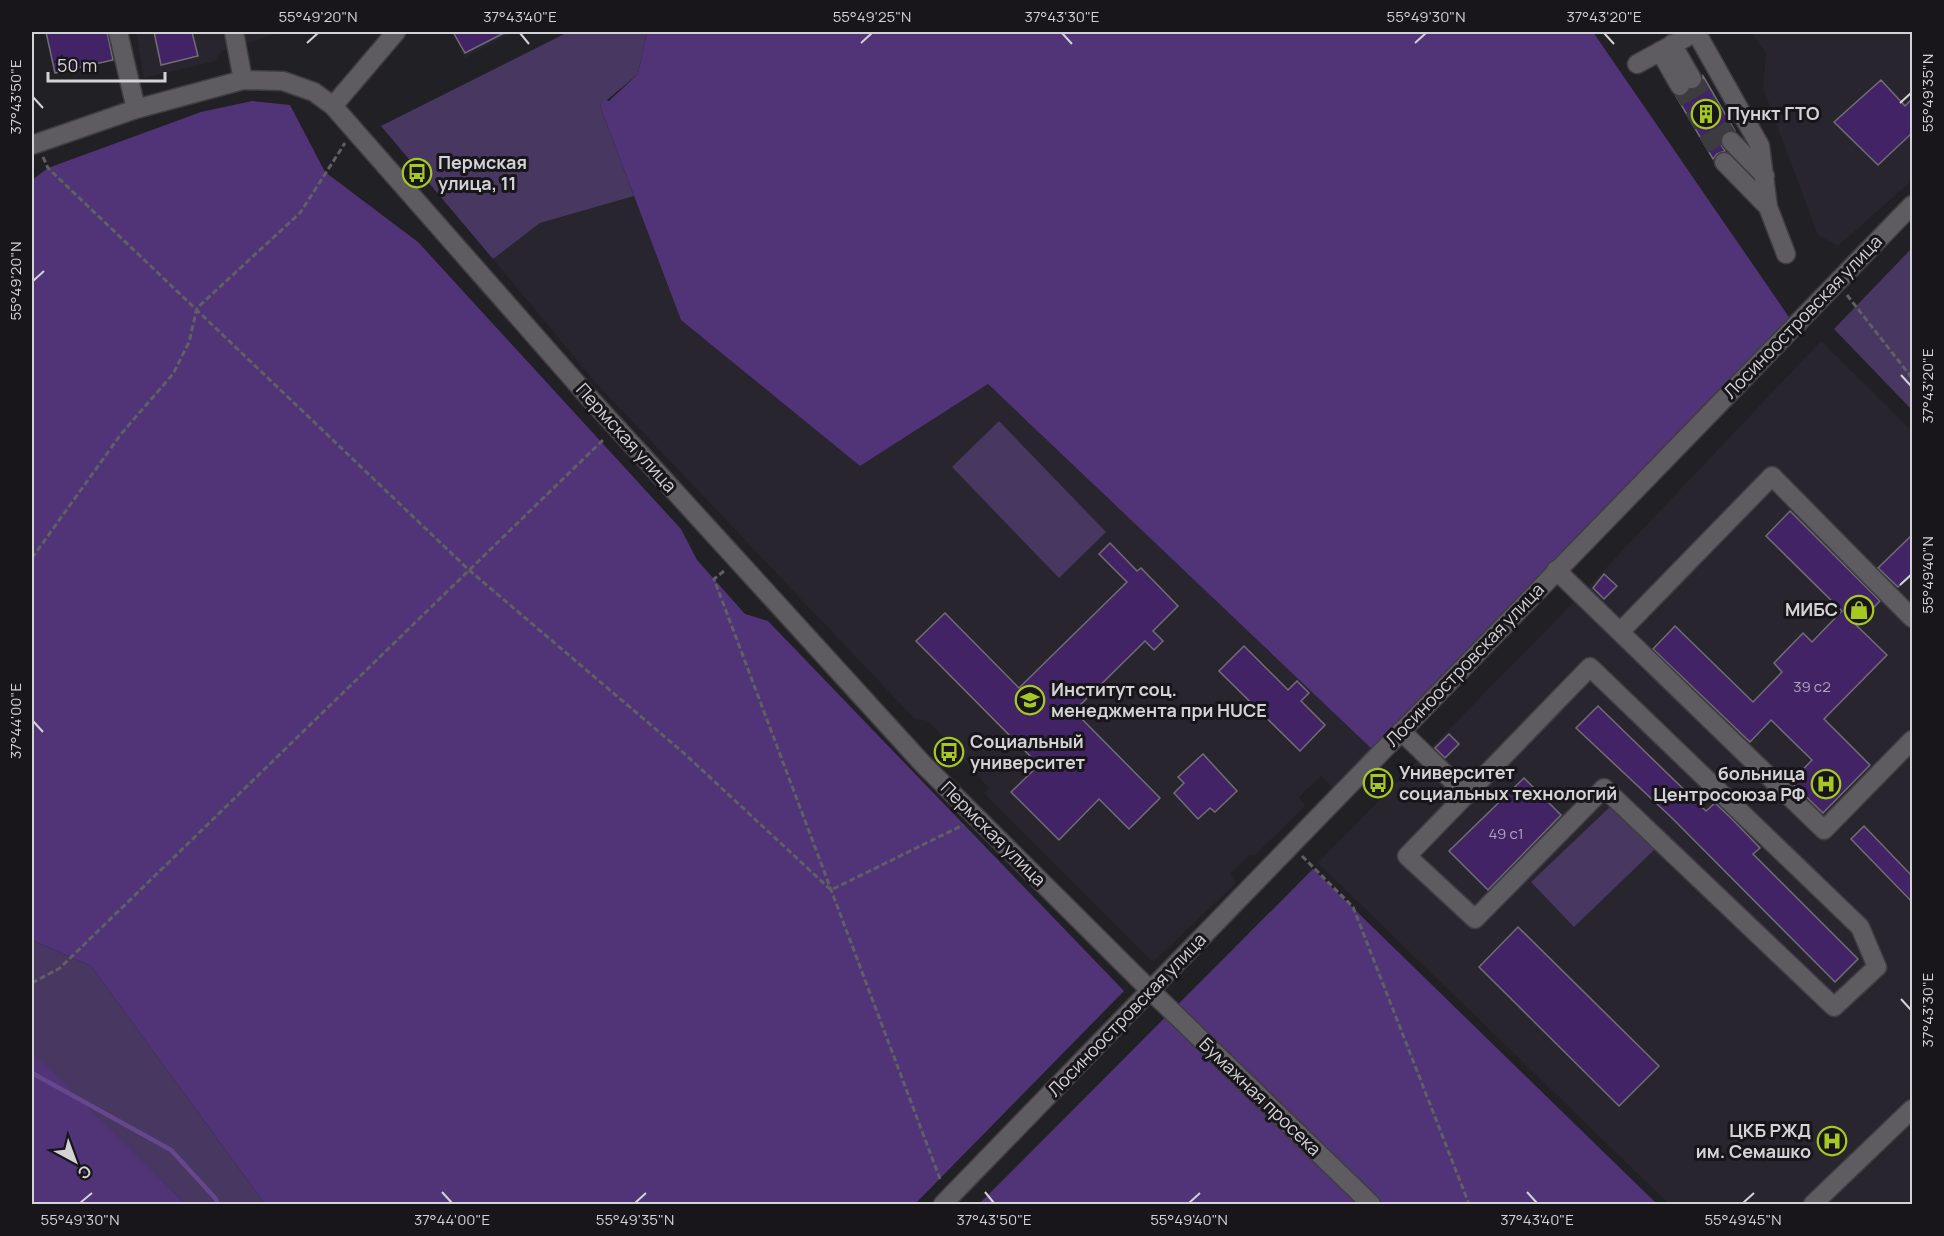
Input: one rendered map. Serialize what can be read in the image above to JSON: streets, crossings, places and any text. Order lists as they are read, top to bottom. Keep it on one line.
{"streets":{"street":["Лосиноостровская улица","Пермская улица","Бумажная просека"]},"crossings":[["Лосиноостровская улица","Пермская улица"],["Лосиноостровская улица","Бумажная просека"],["Пермская улица","Бумажная просека"]],"places":{"building":["Пункт ГТО"],"bus stop":["Пермская улица, 11","Социальный университет","Университет социальных технологий"],"shop":["МИБС"],"school or university":["Институт соц. менеджмента при HUCE"],"hospital":["больница Центросоюза РФ","ЦКБ РЖД им. Семашко"]},"house_numbers":["39 с2","49 с1"],"scale_bar":"50 m","north":"bottom right","coordinates":["55°49'20\"N","37°43'40\"E","55°49'25\"N","37°43'30\"E","55°49'30\"N","37°43'20\"E","55°49'35\"N","37°43'50\"E","55°49'40\"N","37°44'00\"E","55°49'45\"N"]}
